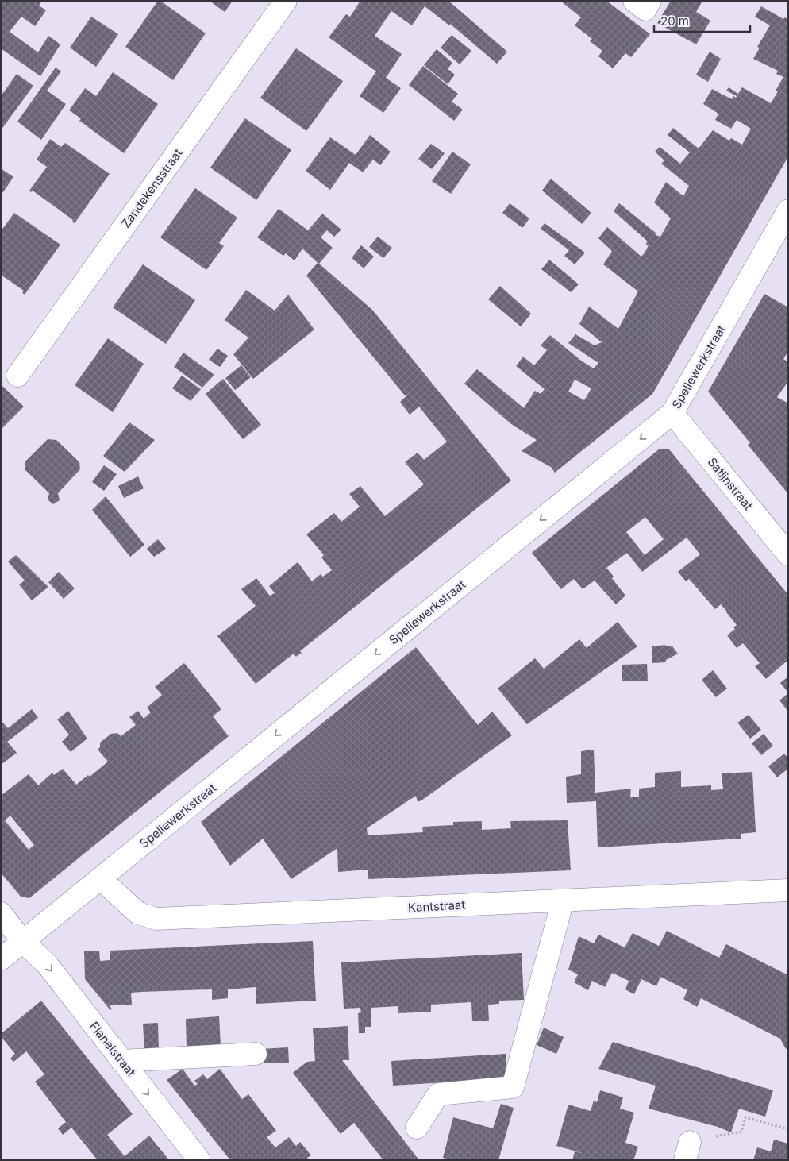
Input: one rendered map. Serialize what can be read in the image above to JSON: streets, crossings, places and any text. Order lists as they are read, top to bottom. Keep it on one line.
{"streets":{"street":["Zandekensstraat","Spellewerkstraat","Satijnstraat","Kantstraat","Flanelstraat"]},"crossings":[["Spellewerkstraat","Satijnstraat"],["Spellewerkstraat","Kantstraat"],["Spellewerkstraat","Flanelstraat"]],"one_way":["Spellewerkstraat","Flanelstraat"],"scale_bar":"20 m"}
